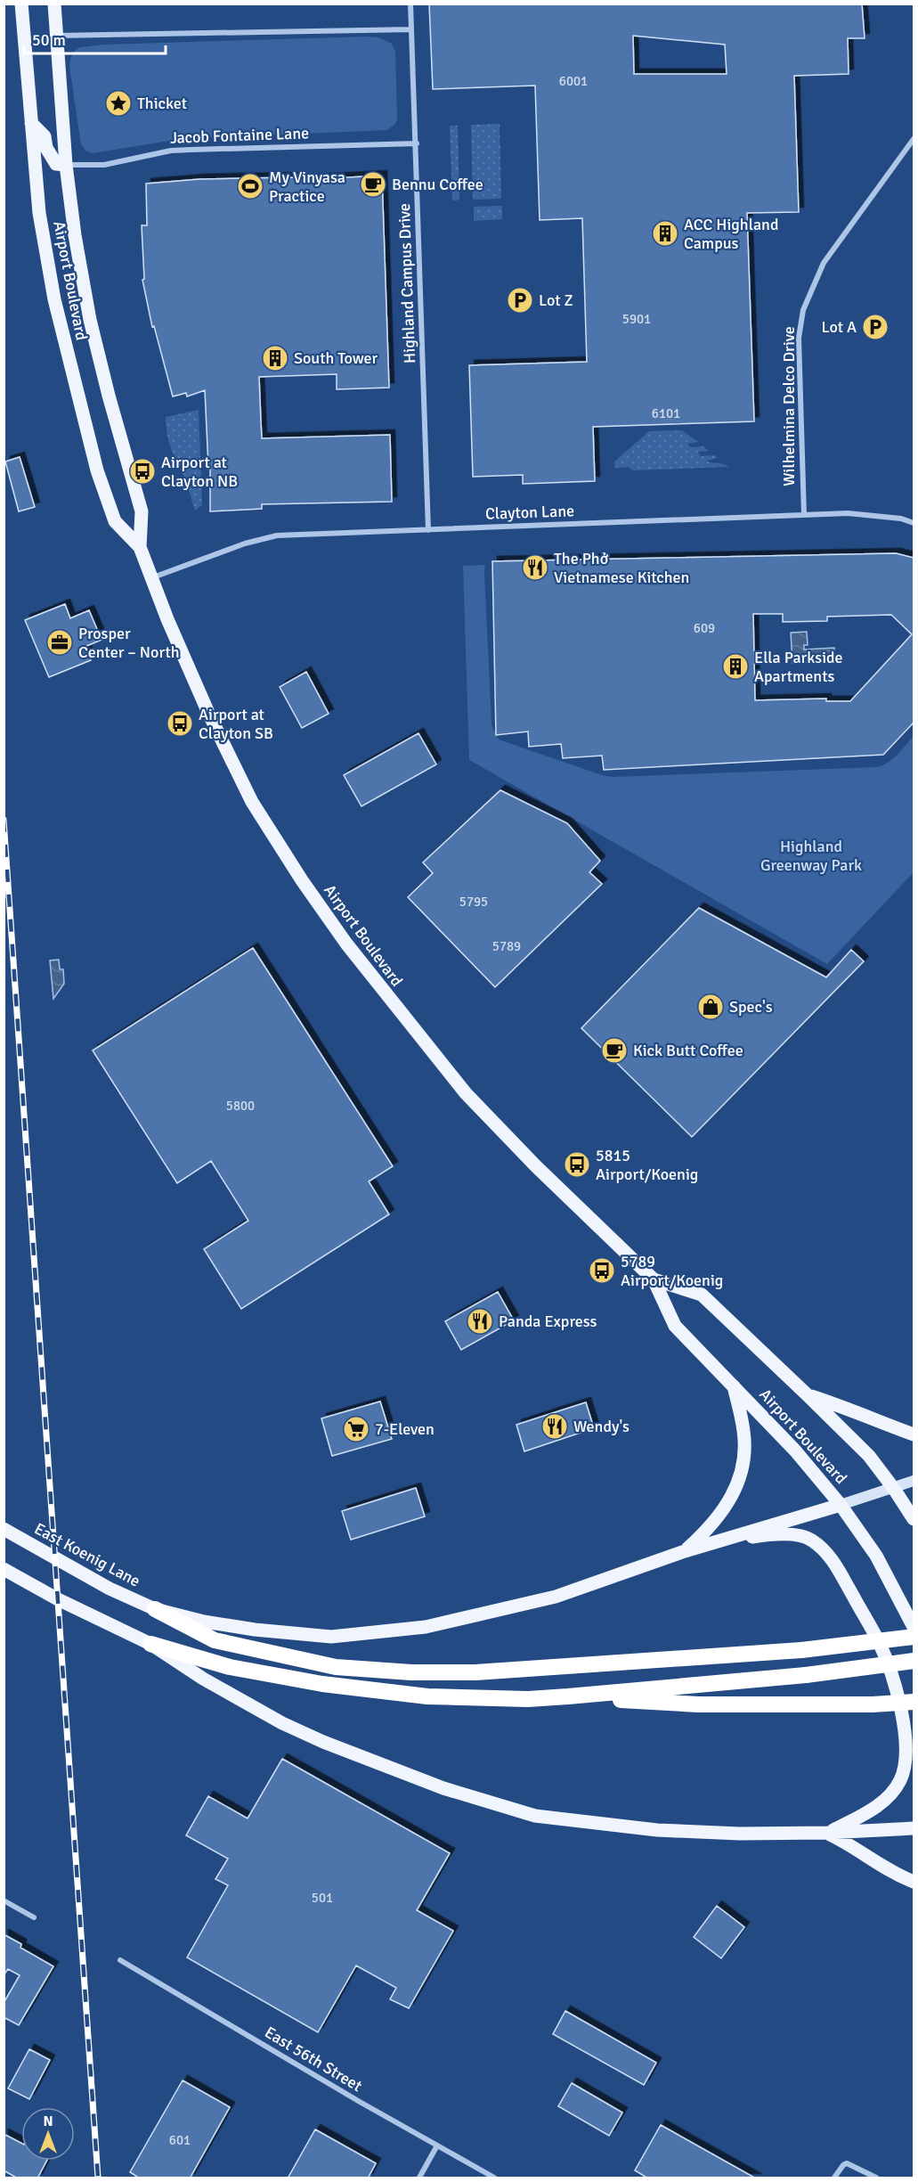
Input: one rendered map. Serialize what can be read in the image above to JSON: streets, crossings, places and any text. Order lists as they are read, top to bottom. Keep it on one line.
{"streets":{"main road":["Airport Boulevard","East Koenig Lane"],"street":["Jacob Fontaine Lane","Highland Campus Drive","Wilhelmina Delco Drive","Clayton Lane","East 56th Street"]},"crossings":[["Jacob Fontaine Lane","Airport Boulevard"],["Jacob Fontaine Lane","Highland Campus Drive"],["Airport Boulevard","Clayton Lane"],["Highland Campus Drive","Clayton Lane"],["Wilhelmina Delco Drive","Clayton Lane"]],"parks":["Highland Greenway Park"],"places":{"place":["Thicket"],"cafe":["Bennu Coffee","Kick Butt Coffee"],"sports":["My Vinyasa Practice"],"building":["ACC Highland Campus","South Tower","Ella Parkside Apartments"],"parking":["Lot Z","Lot A"],"bus stop":["Airport at Clayton NB","Airport at Clayton SB","5815 Airport/Koenig","5789 Airport/Koenig"],"restaurant":["The Phở Vietnamese Kitchen","Panda Express","Wendy's"],"office":["Prosper Center – North"],"shop":["Spec's"],"supermarket":["7-Eleven"]},"house_numbers":["6001","5901","6101","609","5795","5789","5800","501","601"],"scale_bar":"50 m","north":"top"}
